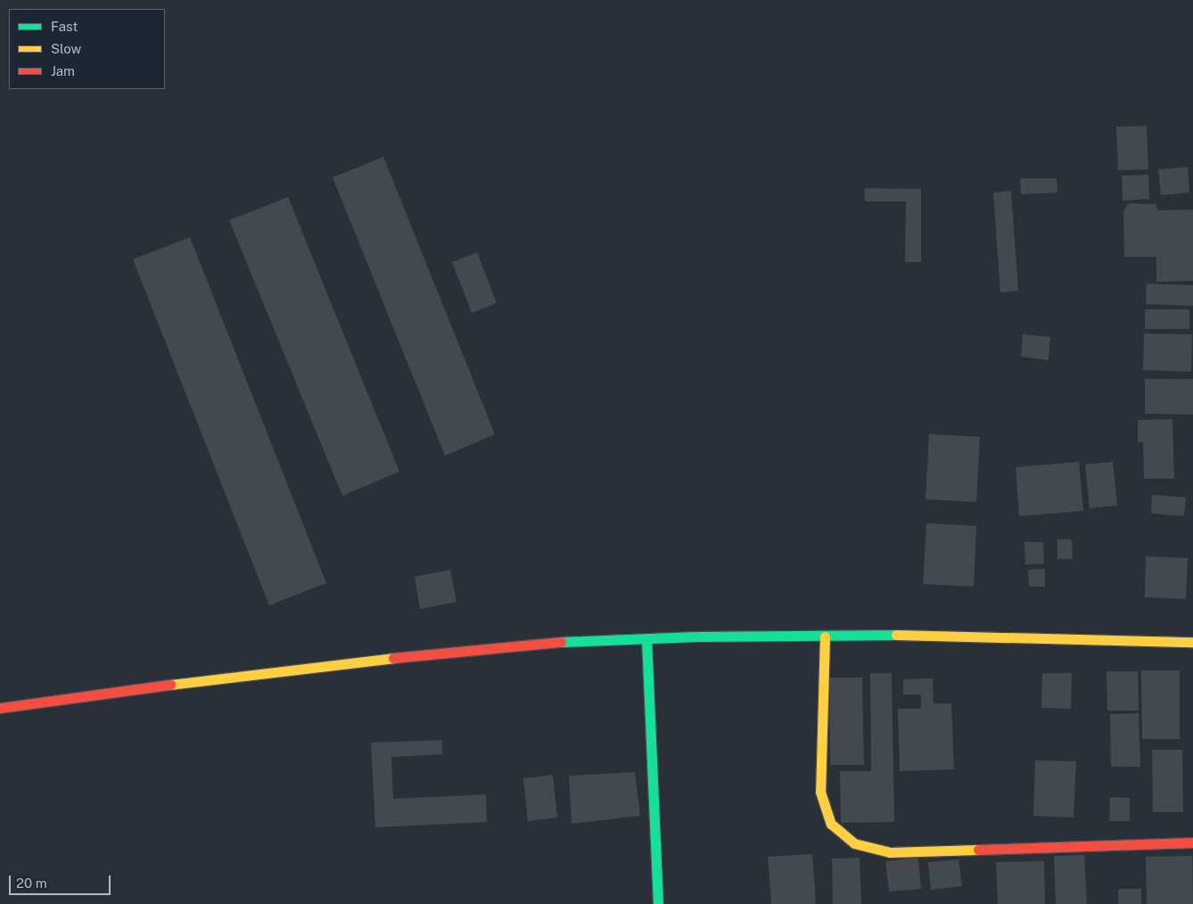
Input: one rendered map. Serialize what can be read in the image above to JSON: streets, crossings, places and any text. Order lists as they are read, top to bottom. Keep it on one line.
{"legend":["Fast","Slow","Jam"],"scale_bar":"20 m"}
